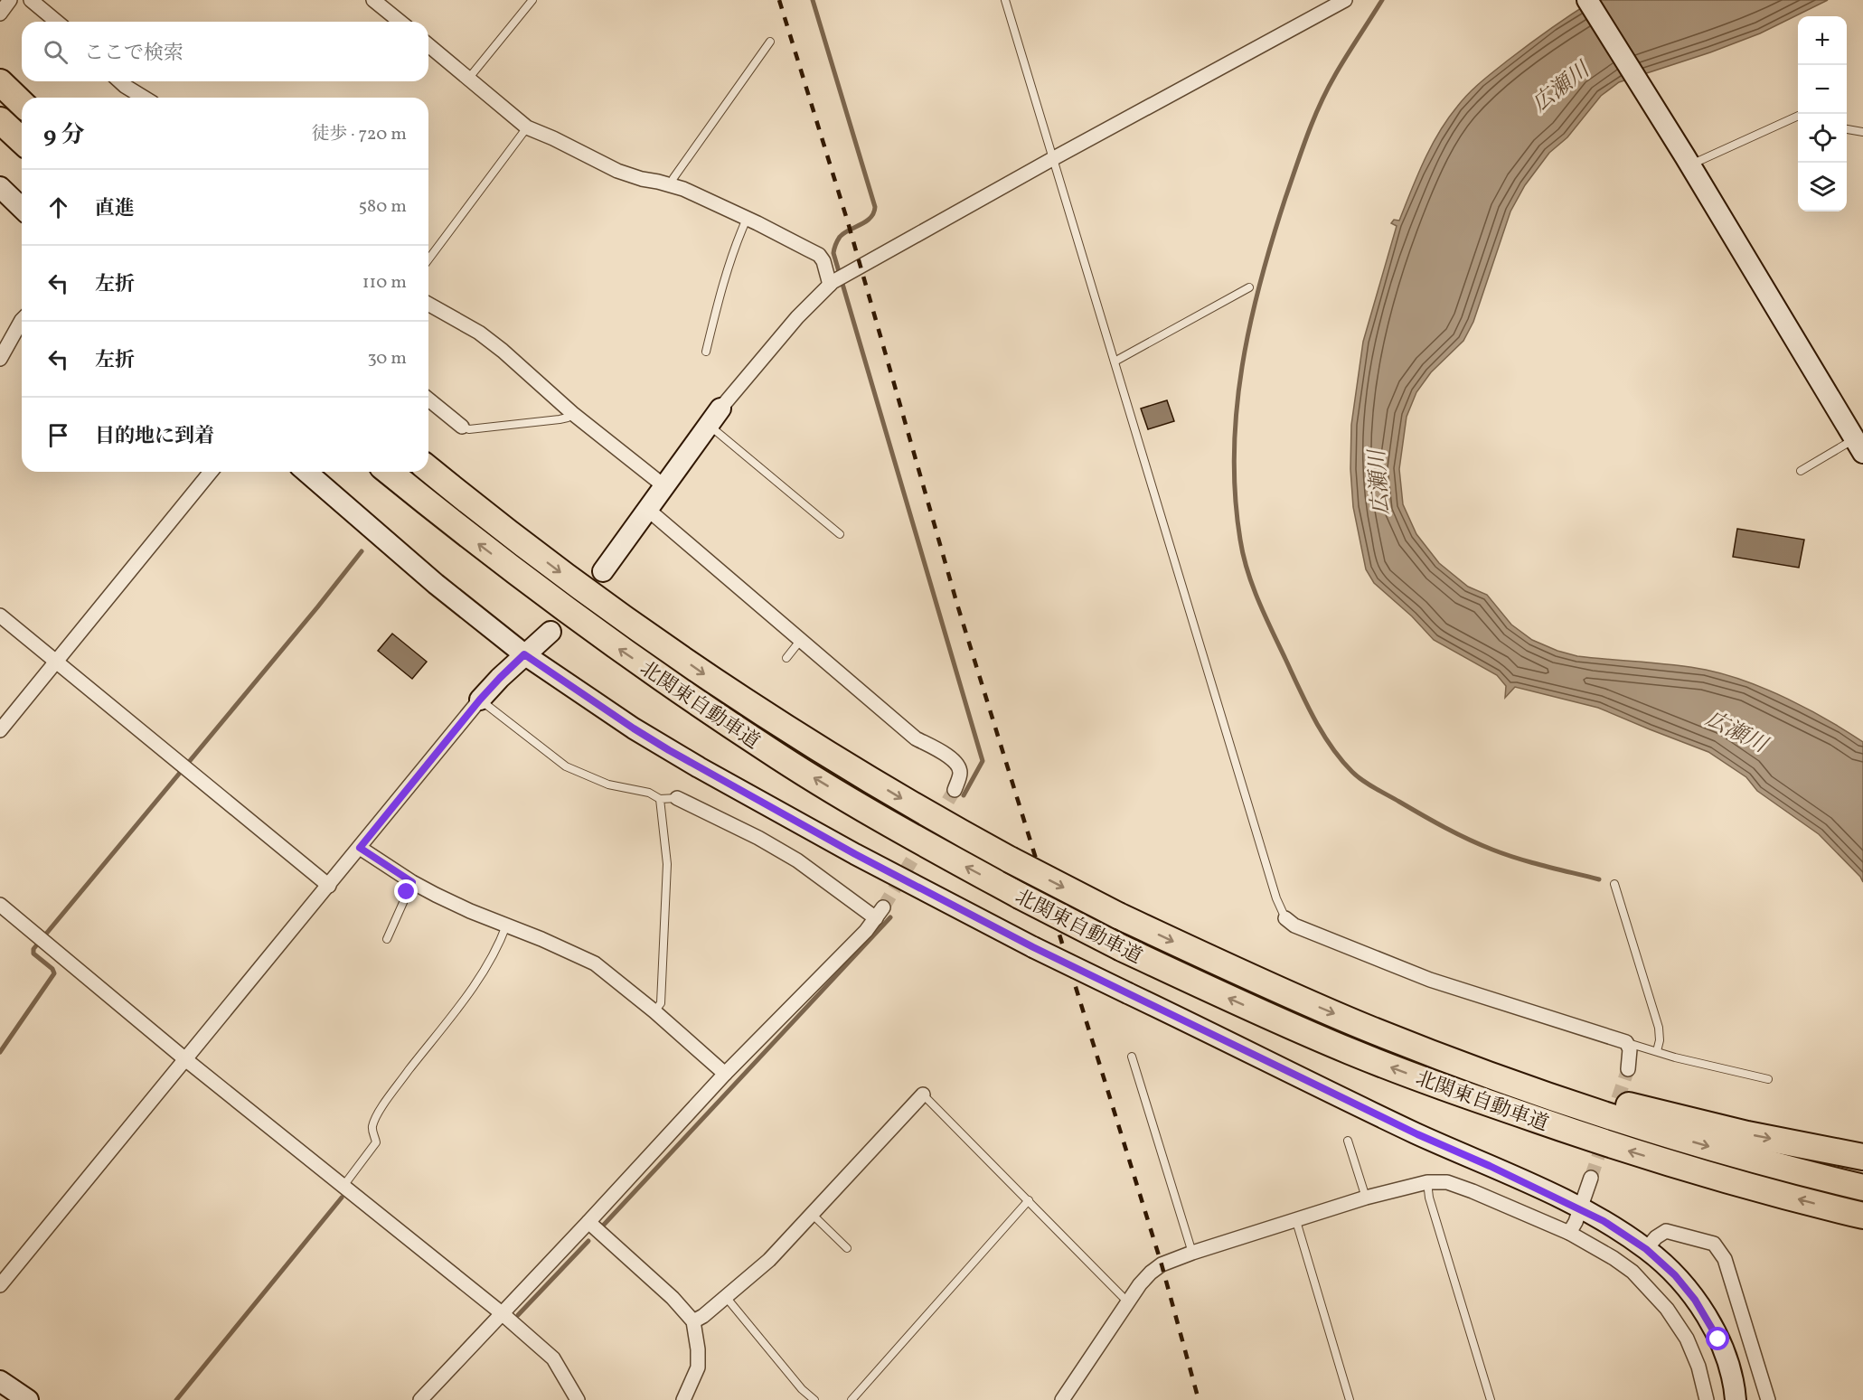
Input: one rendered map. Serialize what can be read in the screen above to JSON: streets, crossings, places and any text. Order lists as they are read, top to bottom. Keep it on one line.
{"streets":{"highway":["北関東自動車道"]},"water":["広瀬川"],"page":{"map_buttons":["+","−"],"search":"ここで検索","heading":["9 分","徒歩 · 720 m"],"list":[["直進","580 m"],["左折","110 m"],["左折","30 m"],"目的地に到着"]}}
